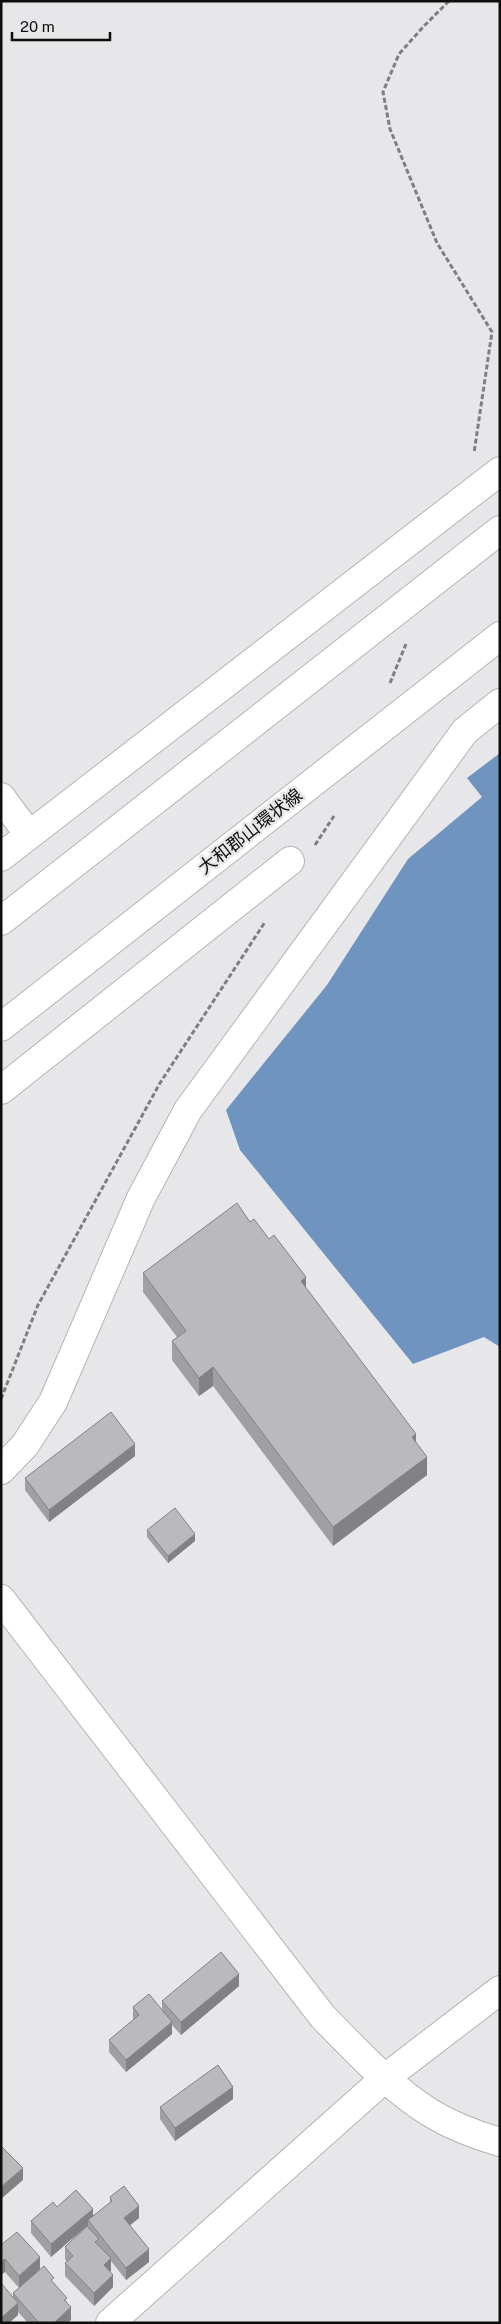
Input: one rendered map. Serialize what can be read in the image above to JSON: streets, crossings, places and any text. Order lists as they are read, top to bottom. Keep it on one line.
{"streets":{"street":["大和郡山環状線"]},"scale_bar":"20 m"}
